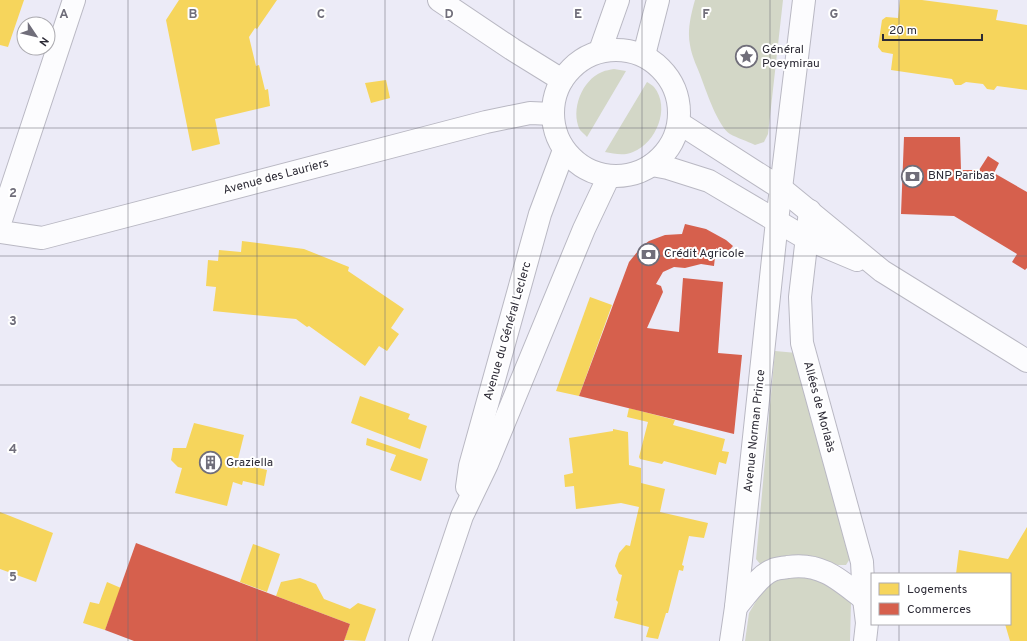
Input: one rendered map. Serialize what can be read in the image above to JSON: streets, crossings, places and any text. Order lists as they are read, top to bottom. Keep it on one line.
{"streets":{"street":["Avenue des Lauriers","Avenue du Général Leclerc","Allées de Morlaàs","Avenue Norman Prince"]},"crossings":[["Avenue des Lauriers","Avenue du Général Leclerc"]],"places":{"place":["Général Poeymirau"],"bank":["BNP Paribas","Crédit Agricole"],"building":["Graziella"]},"legend":["Logements","Commerces"],"scale_bar":"20 m","north":"bottom right","grid":{"columns":["A","B","C","D","E","F","G"],"rows":["2","3","4","5"]}}
